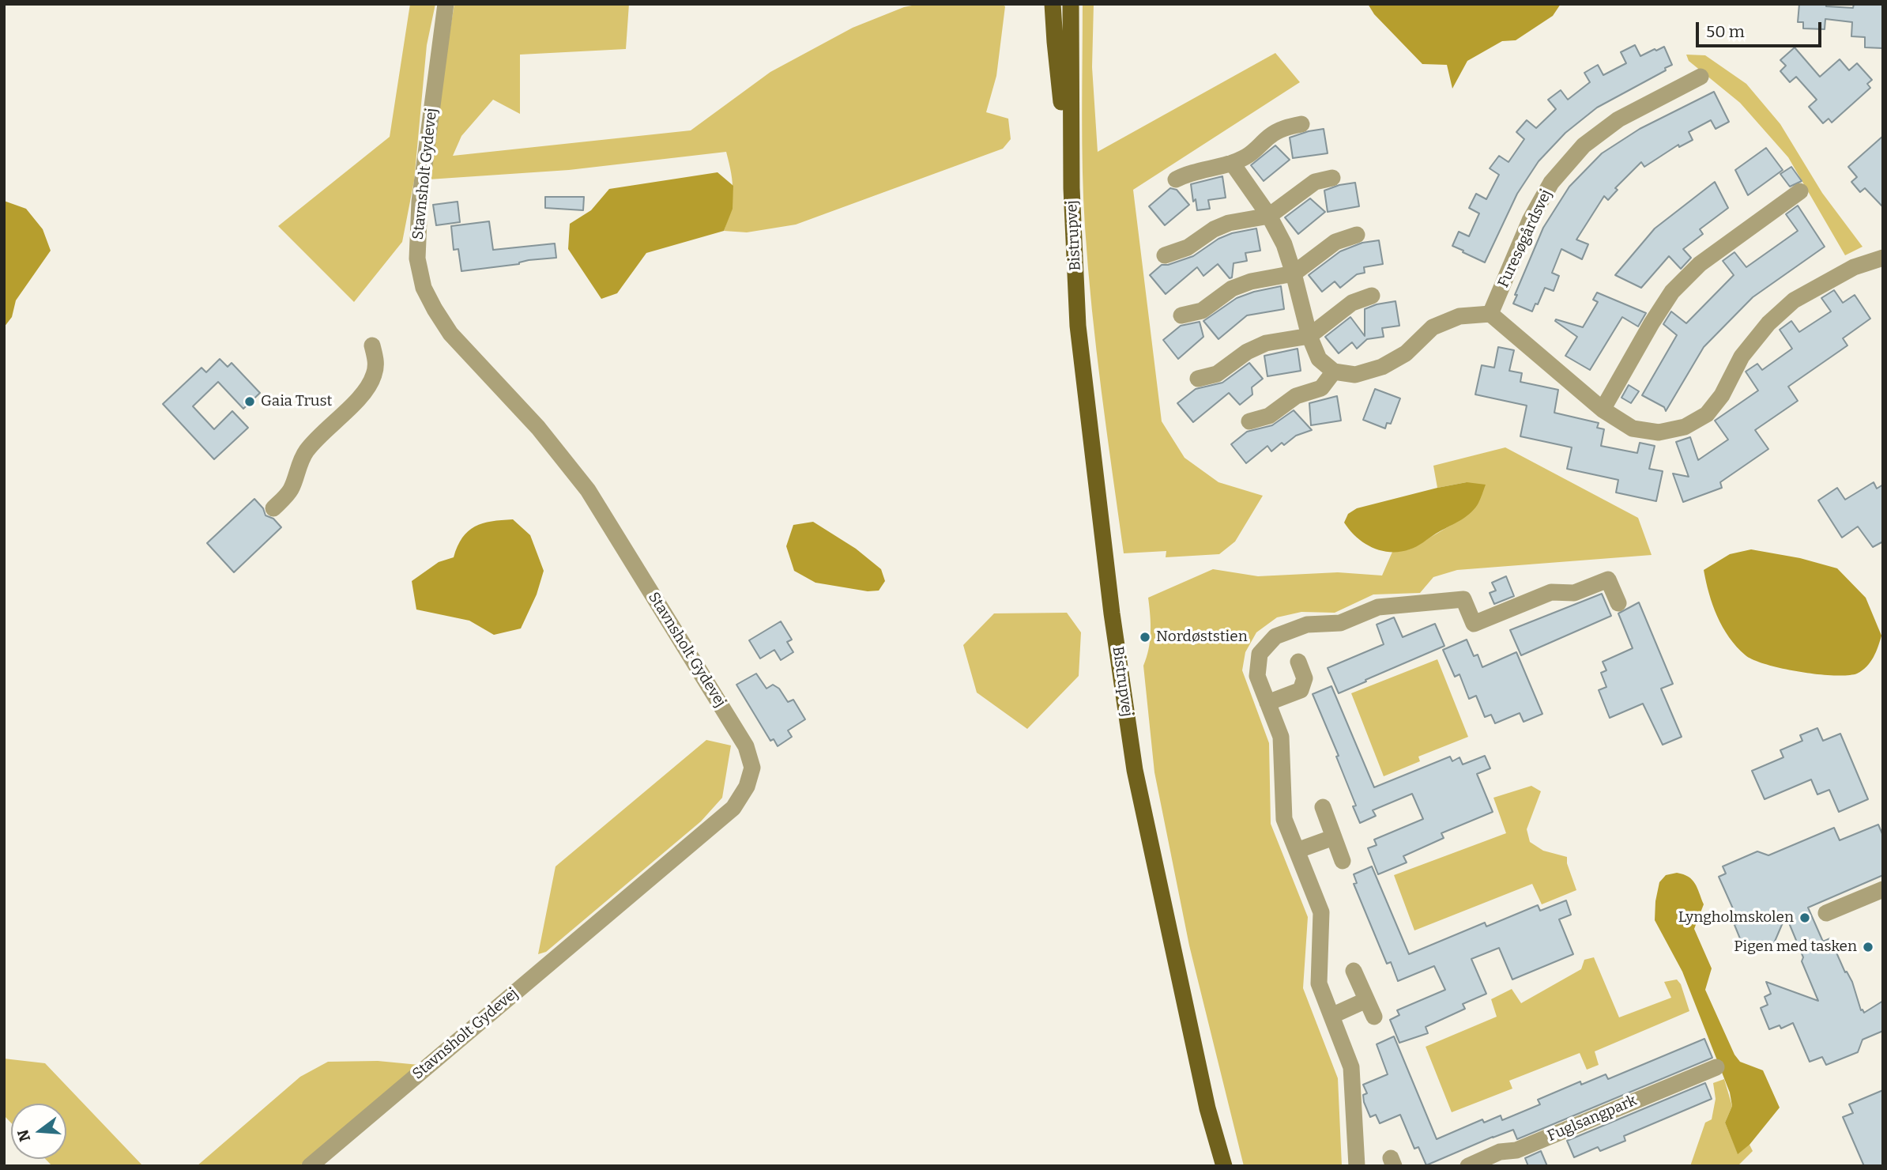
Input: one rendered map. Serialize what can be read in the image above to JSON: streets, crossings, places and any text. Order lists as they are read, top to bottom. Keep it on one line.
{"streets":{"main road":["Bistrupvej"],"street":["Stavnsholt Gydevej","Furesøgårdsvej","Fuglsangpark"]},"places":["Gaia Trust","Nordøststien","Lyngholmskolen","Pigen med tasken"],"scale_bar":"50 m","north":"left"}
